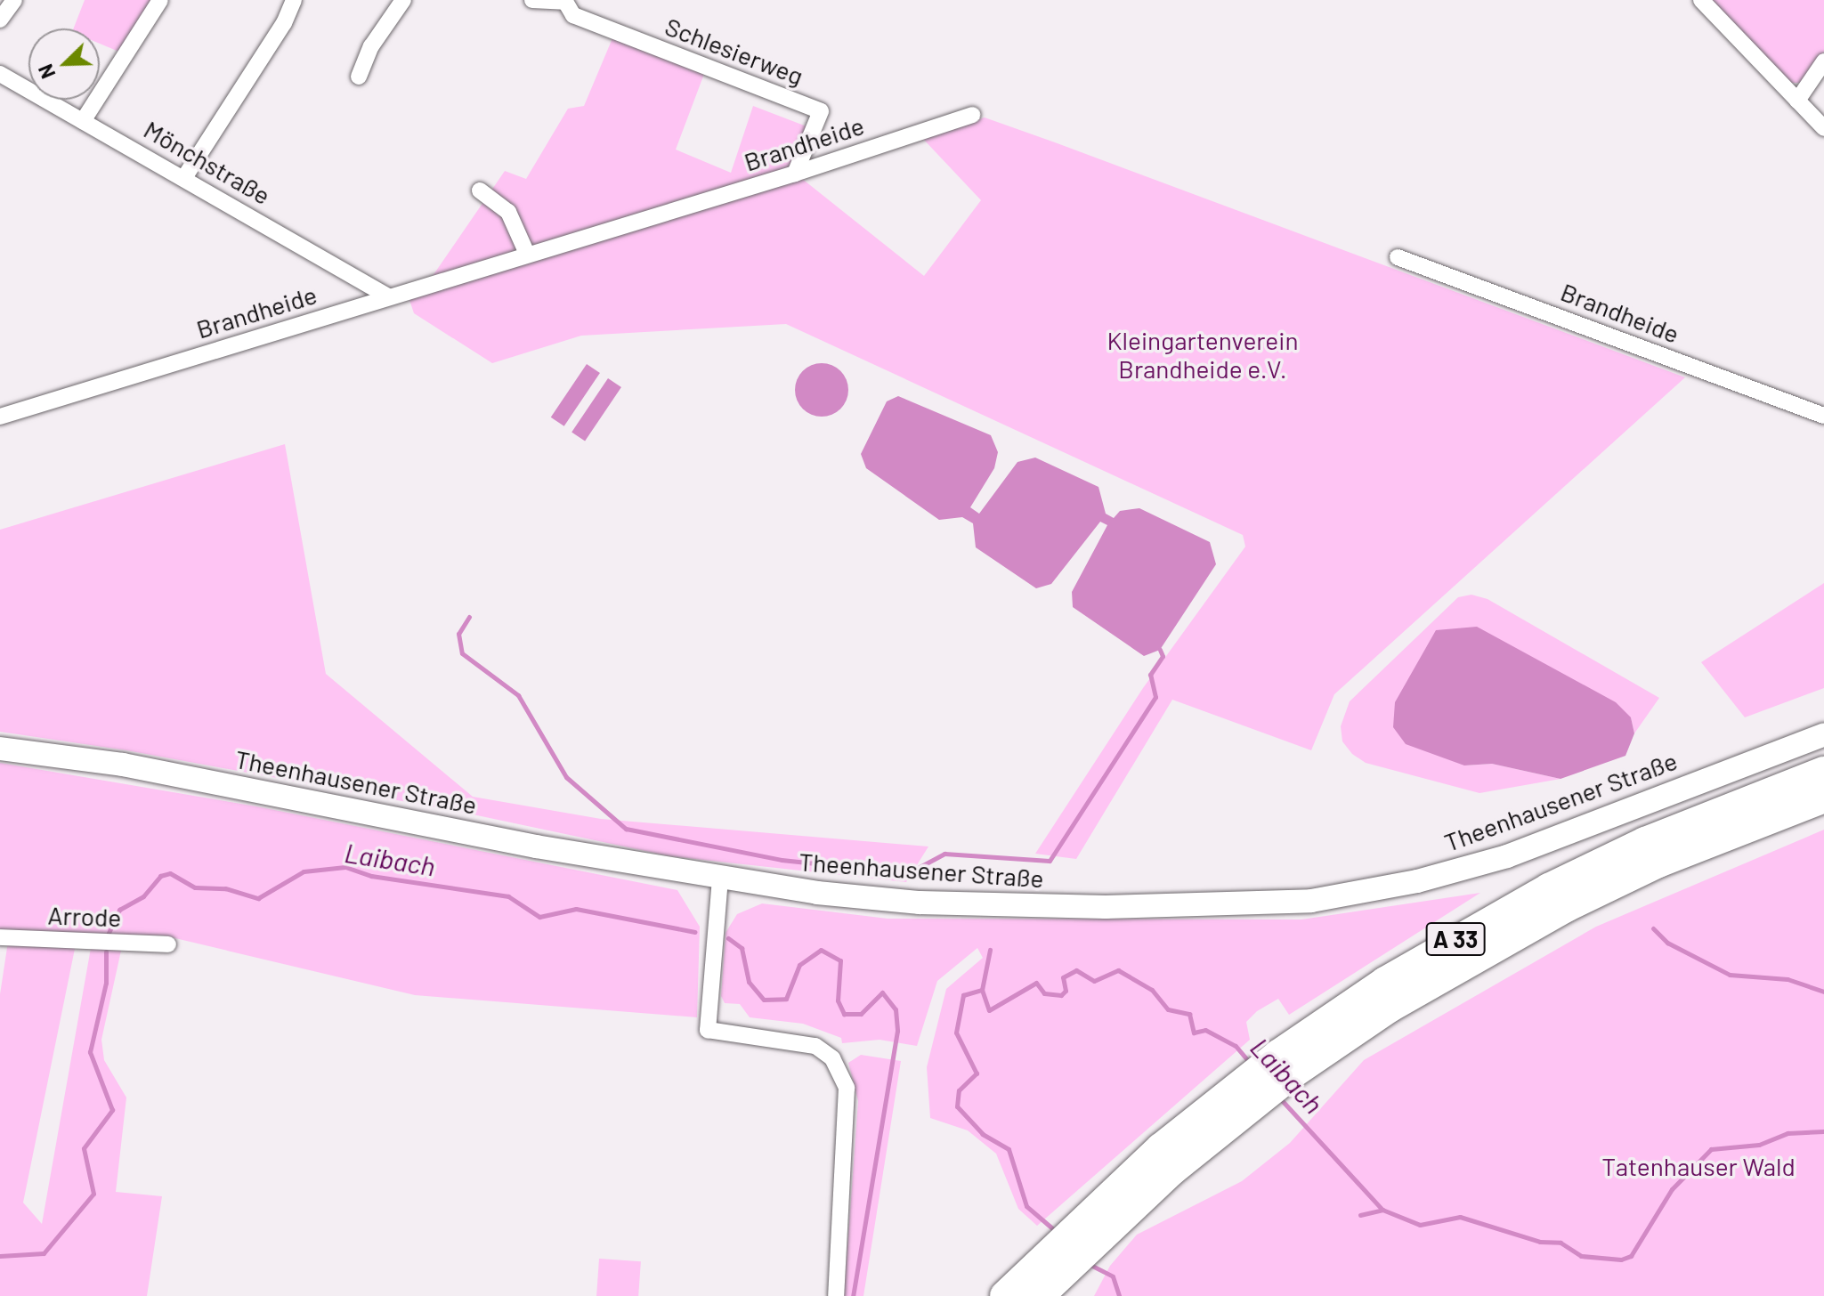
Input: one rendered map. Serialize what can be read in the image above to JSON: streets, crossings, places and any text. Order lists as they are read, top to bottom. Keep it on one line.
{"streets":{"highway":["A 33"],"main road":["Theenhausener Straße"],"street":["Schlesierweg","Brandheide","Mönchstraße","Arrode"]},"crossings":[["Schlesierweg","Brandheide"],["Brandheide","Mönchstraße"]],"water":["Laibach"],"parks":["Kleingartenverein Brandheide e.V.","Tatenhauser Wald"],"north":"bottom left"}
